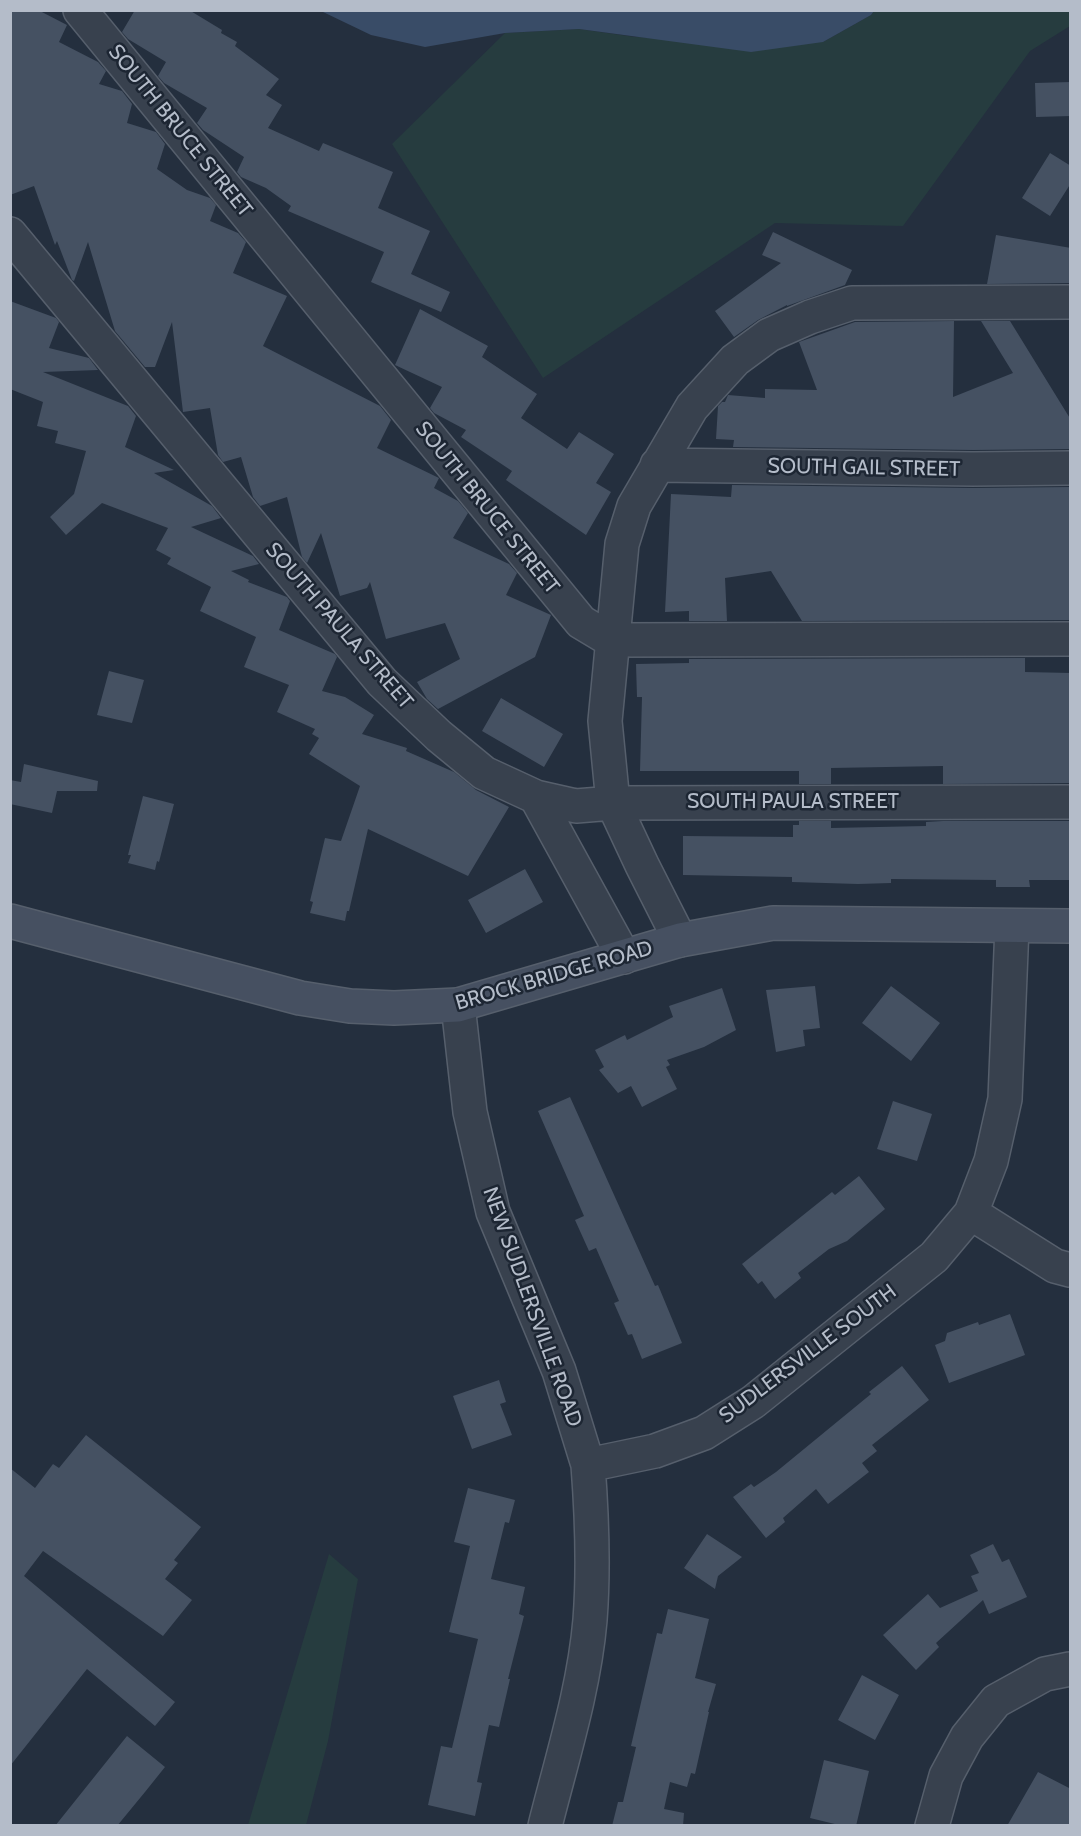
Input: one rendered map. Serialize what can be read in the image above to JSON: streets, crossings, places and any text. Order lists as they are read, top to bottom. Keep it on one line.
{"streets":{"street":["SOUTH BRUCE STREET","SOUTH GAIL STREET","SOUTH PAULA STREET","BROCK BRIDGE ROAD","NEW SUDLERSVILLE ROAD","SUDLERSVILLE SOUTH"]},"crossings":[["BROCK BRIDGE ROAD","NEW SUDLERSVILLE ROAD"],["BROCK BRIDGE ROAD","SUDLERSVILLE SOUTH"],["NEW SUDLERSVILLE ROAD","SUDLERSVILLE SOUTH"]]}
